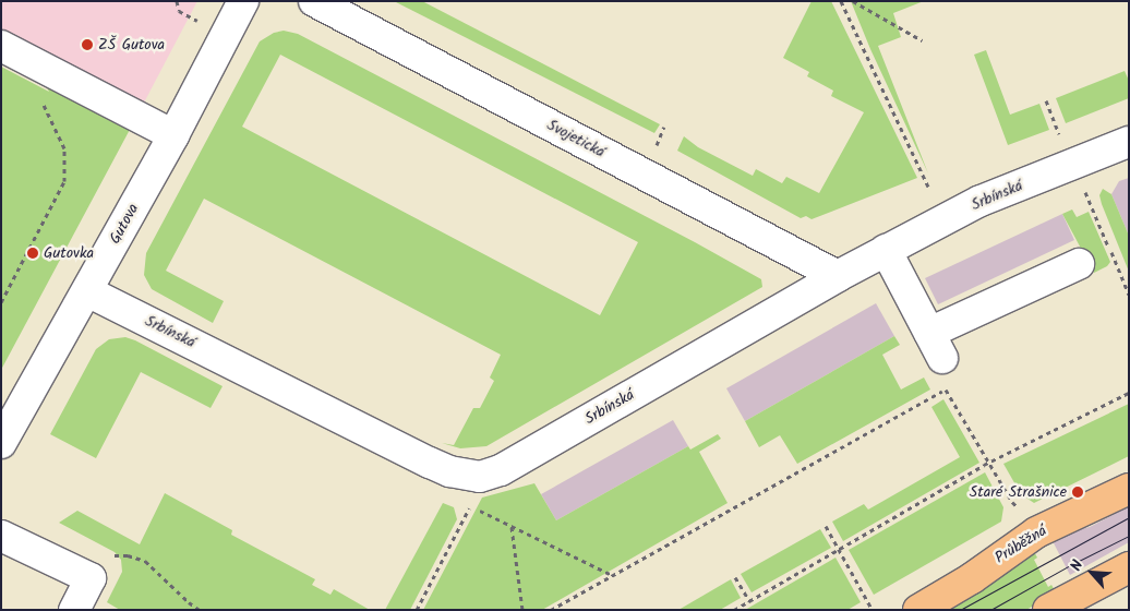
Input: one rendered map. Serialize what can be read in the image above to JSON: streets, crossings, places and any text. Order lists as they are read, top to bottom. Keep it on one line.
{"streets":{"main road":["Průběžná"],"street":["Svojetická","Srbínská","Gutova"]},"crossings":[["Svojetická","Srbínská"],["Srbínská","Gutova"]],"places":["ZŠ Gutova","Gutovka","Staré Strašnice"],"north":"top left"}
